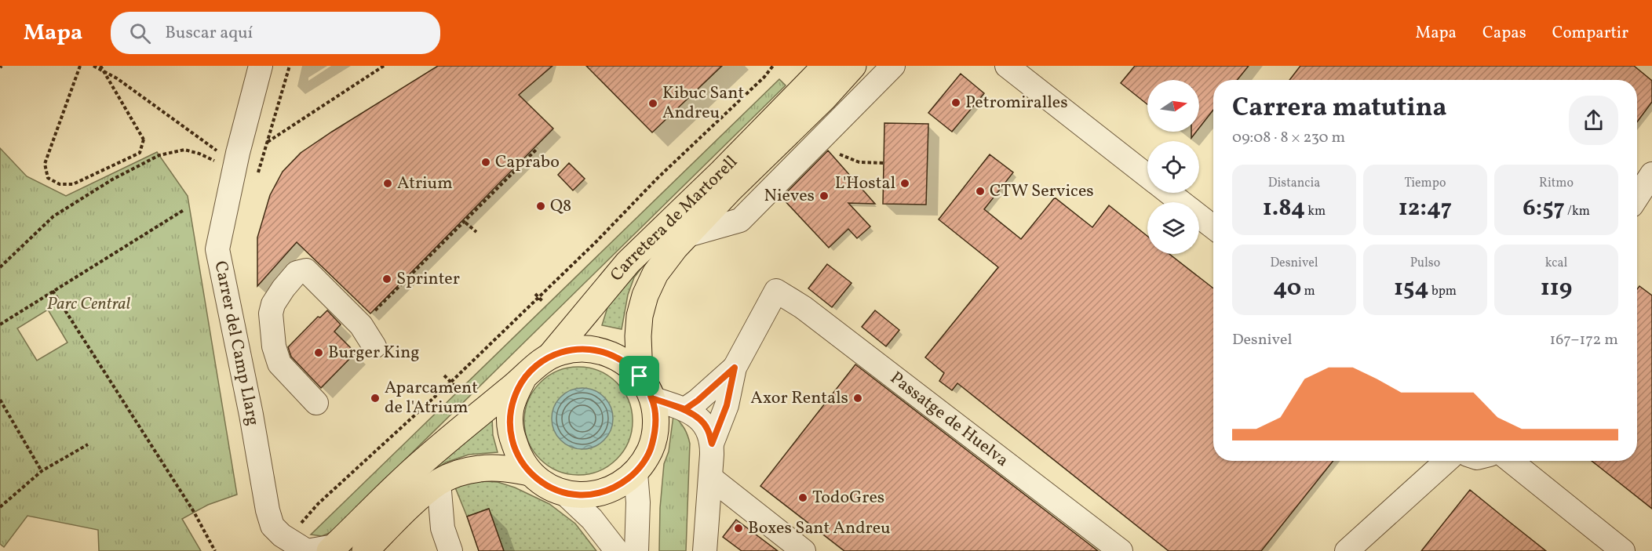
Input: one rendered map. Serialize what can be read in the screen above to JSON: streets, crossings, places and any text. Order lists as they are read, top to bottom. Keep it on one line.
{"streets":{"main road":["Carretera de Martorell"],"street":["Carrer del Camp Llarg","Passatge de Huelva"]},"crossings":[["Carretera de Martorell","Carrer del Camp Llarg"]],"parks":["Parc Central"],"places":["Petromiralles","Kibuc Sant Andreu","Caprabo","Atrium","L'Hostal","CTW Services","Nieves","Q8","Sprinter","Burger King","Aparcament de l'Atrium","Axor Rentals","TodoGres","Boxes Sant Andreu"],"north":"right","page":{"header":"Mapa","search":"Buscar aquí","nav":["Mapa","Capas","Compartir"],"heading":["Carrera matutina","09:08 · 8 × 230 m"],"stats":[["Distancia","1.84 km"],["Tiempo","12:47"],["Ritmo","6:57 /km"],["Desnivel","40 m"],["Pulso","154 bpm"],["kcal","119"]],"chart":["Desnivel","167–172 m"]}}
